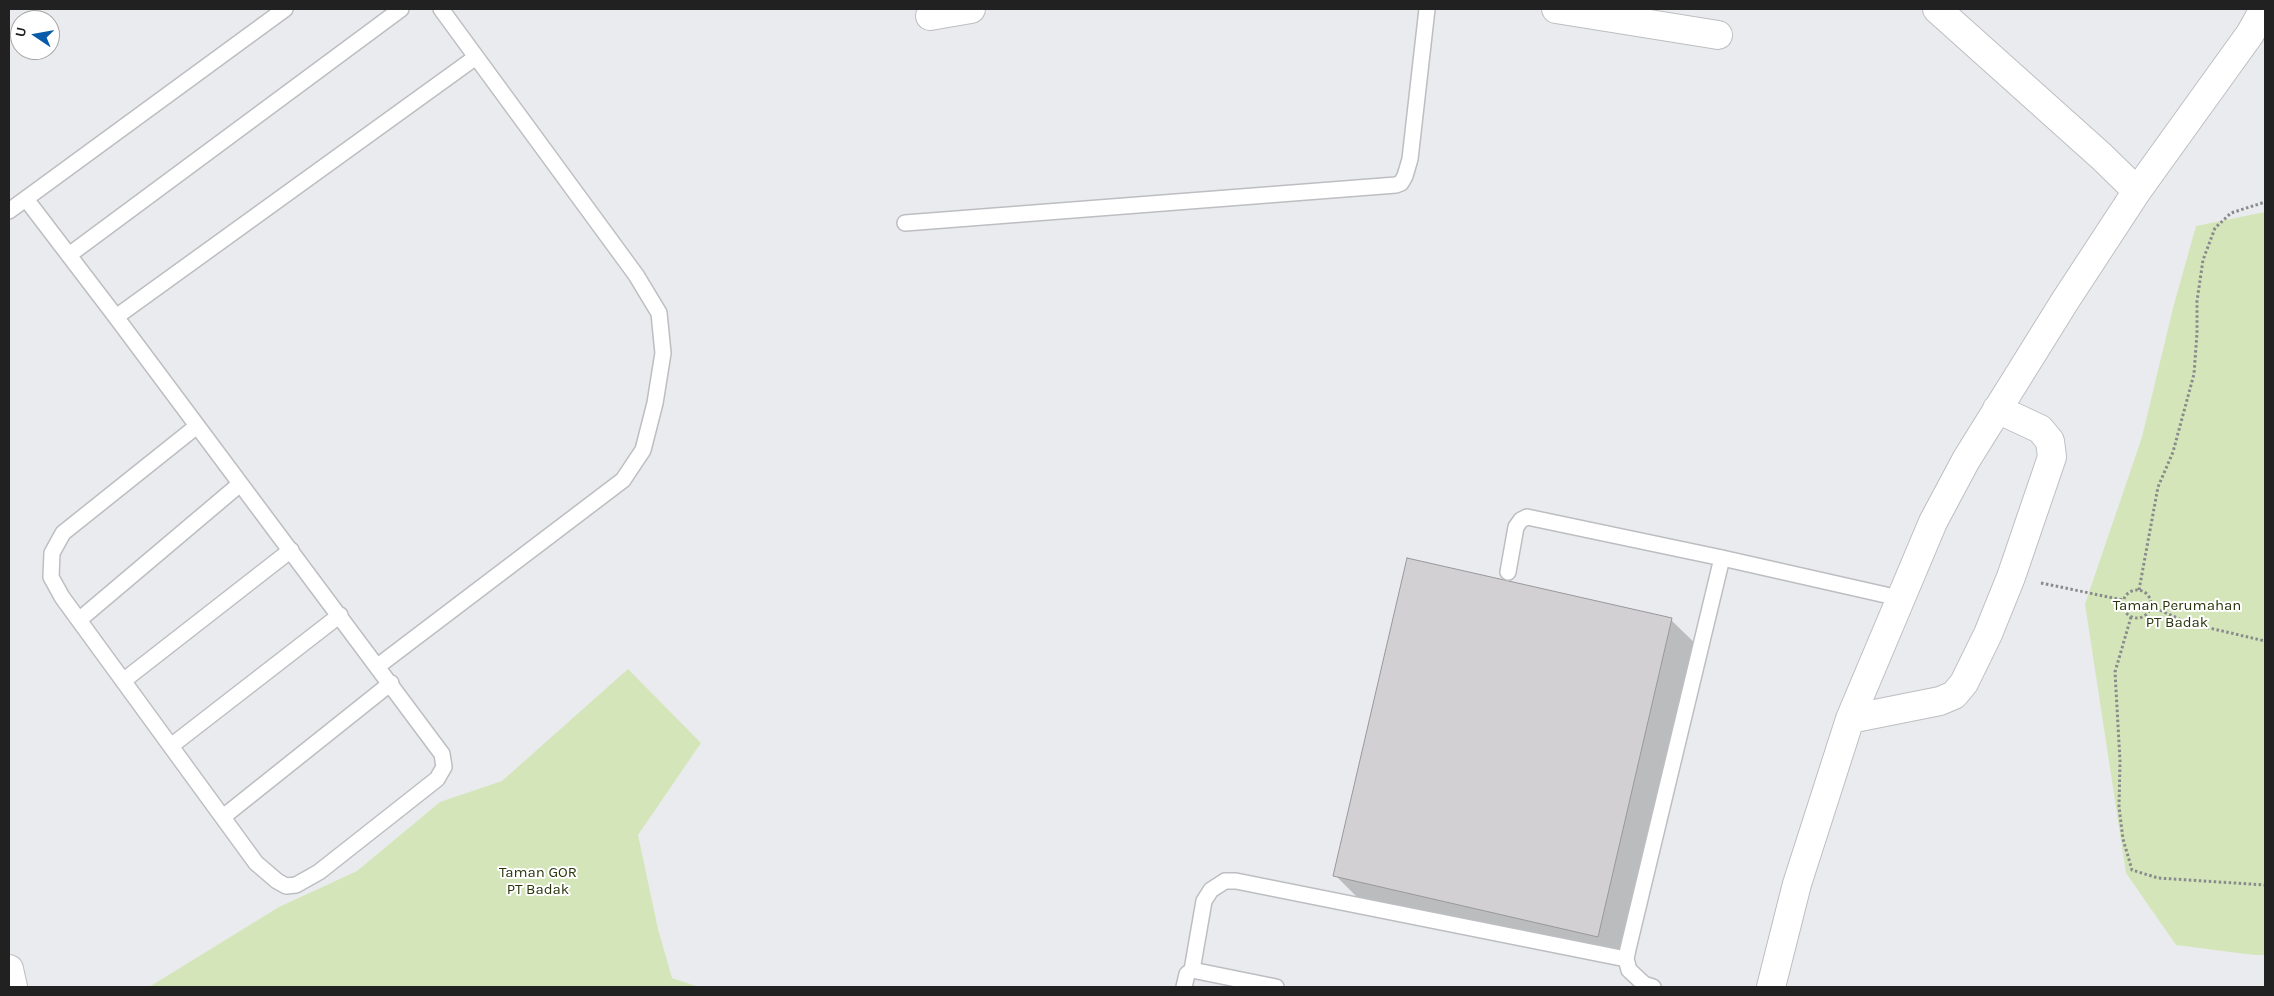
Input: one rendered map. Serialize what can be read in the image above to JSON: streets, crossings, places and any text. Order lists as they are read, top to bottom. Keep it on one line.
{"parks":["Taman Perumahan PT Badak","Taman GOR PT Badak"],"north":"left"}
